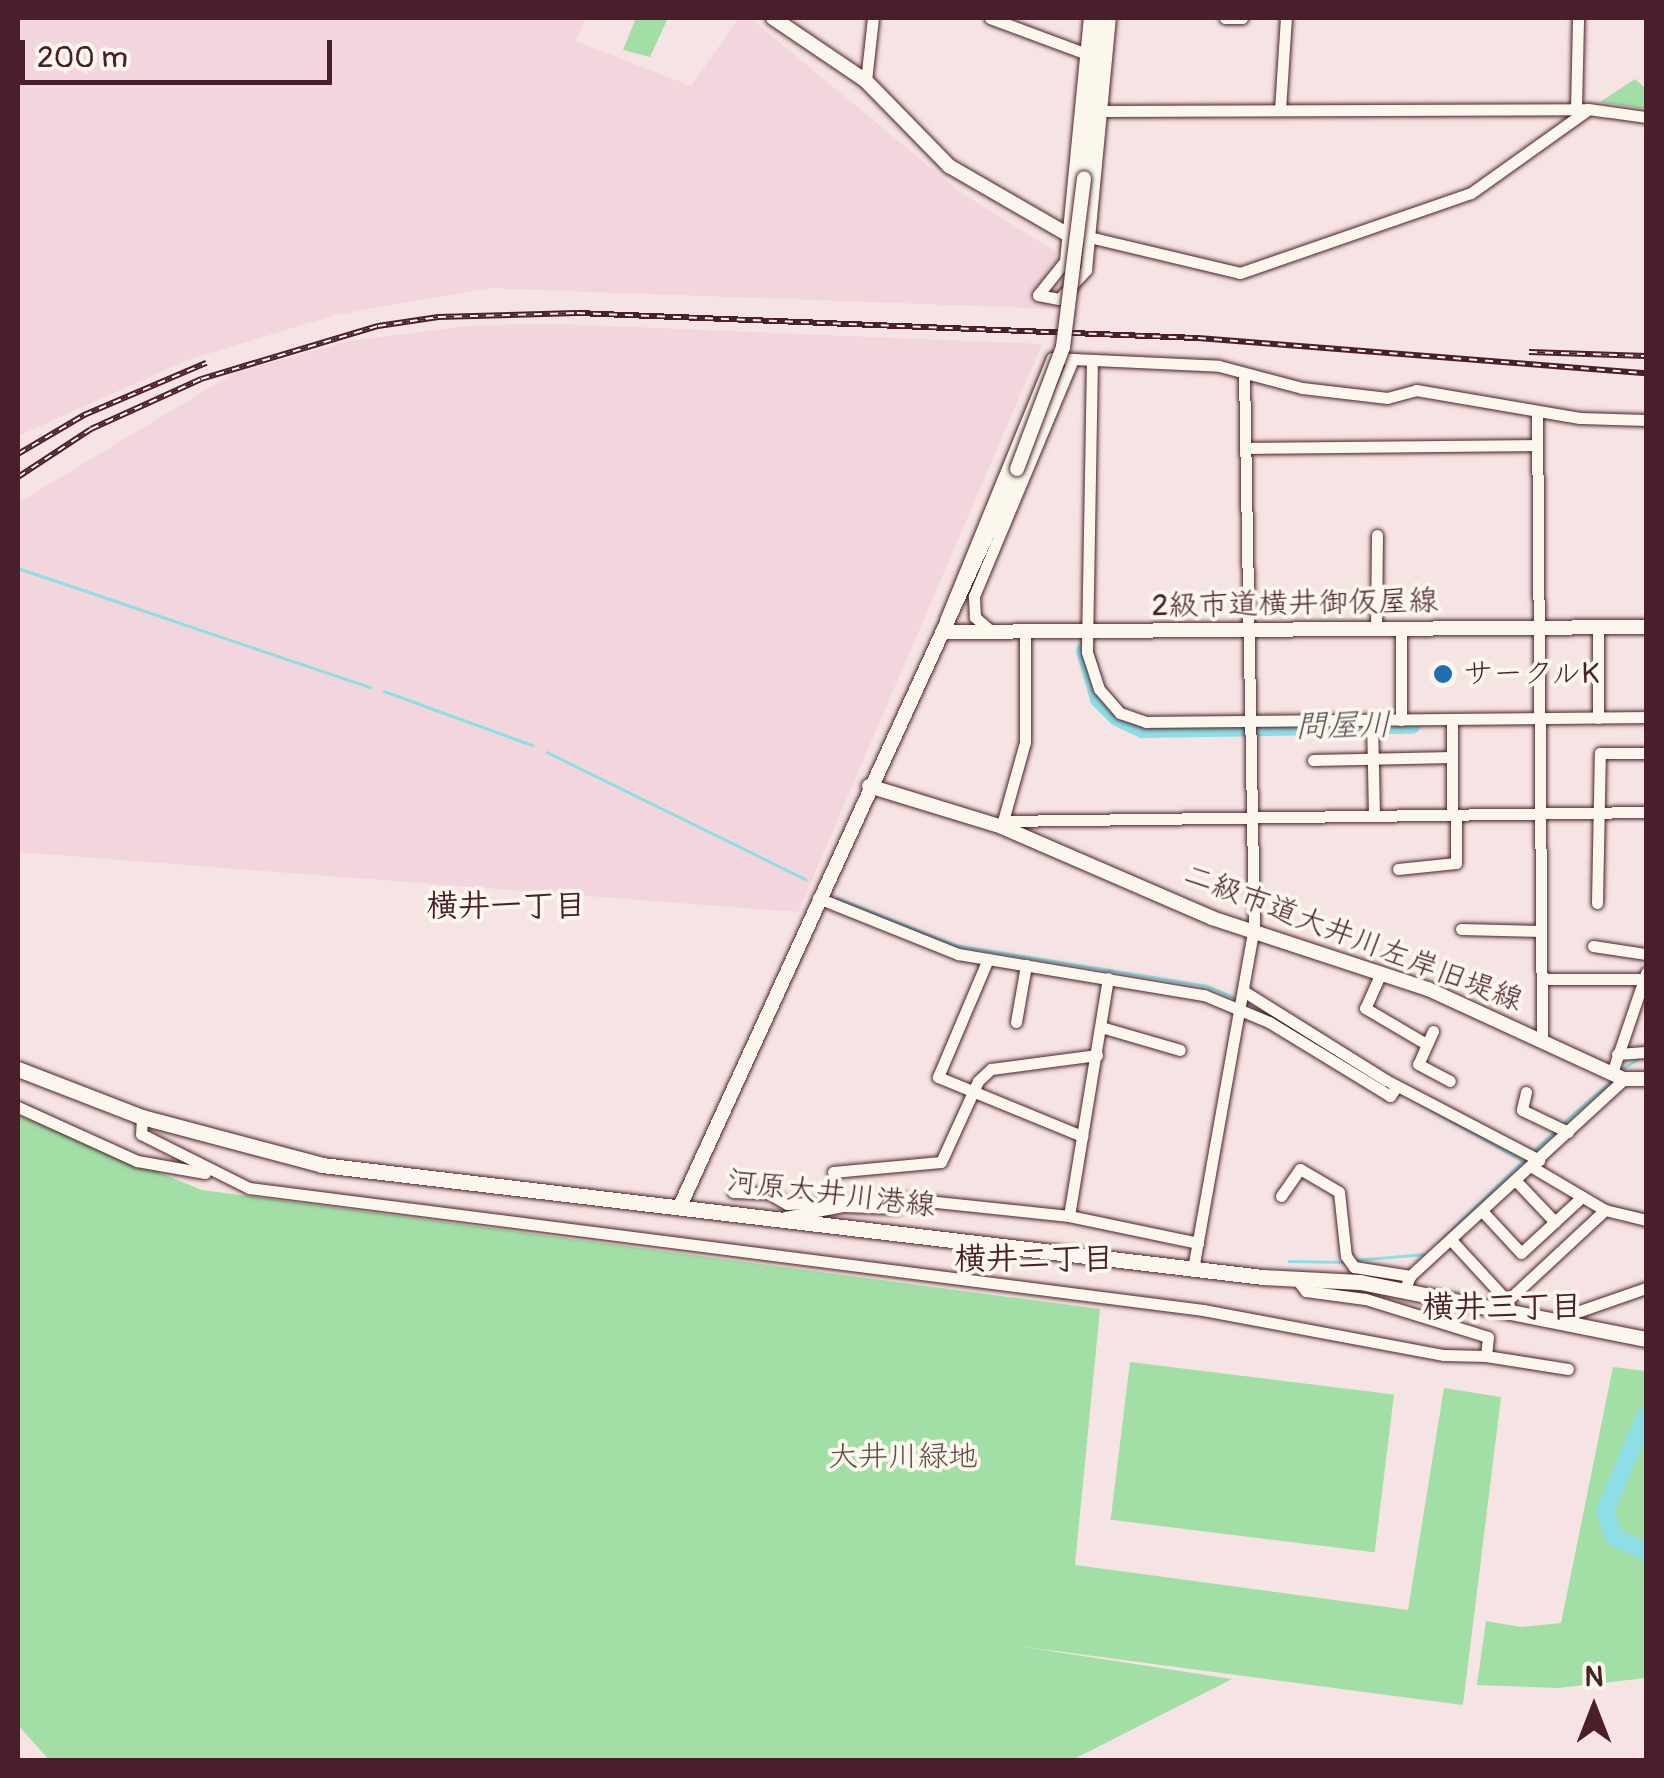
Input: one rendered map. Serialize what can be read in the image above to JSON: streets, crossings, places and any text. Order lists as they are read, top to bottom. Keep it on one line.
{"streets":{"main road":["河原大井川港線"],"street":["2級市道横井御仮屋線","二級市道大井川左岸旧堤線"]},"districts":["横井一丁目","横井二丁目","横井三丁目"],"water":["問屋川"],"parks":["大井川緑地"],"places":["サークルK"],"scale_bar":"200 m","north":"top"}
